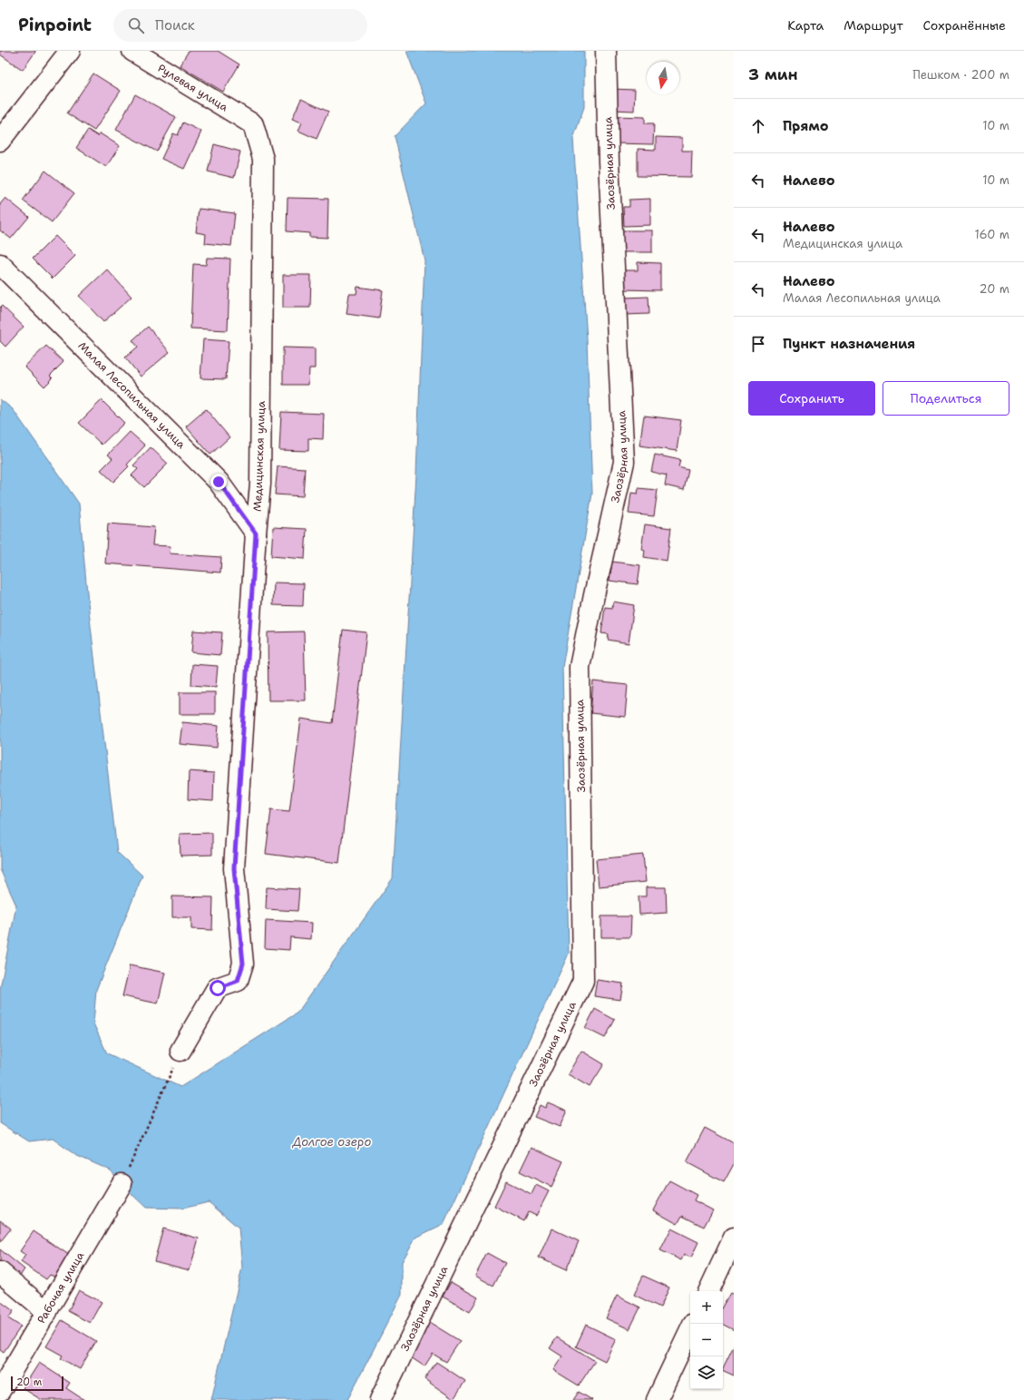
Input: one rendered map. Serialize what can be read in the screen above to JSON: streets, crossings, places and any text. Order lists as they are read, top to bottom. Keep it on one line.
{"streets":{"street":["Рулевая улица","Заозёрная улица","Малая Лесопильная улица","Медицинская улица","Рабочая улица"]},"crossings":[["Рулевая улица","Медицинская улица"],["Малая Лесопильная улица","Медицинская улица"]],"water":["Долгое озеро"],"scale_bar":"20 m","north":"bottom","page":{"header":"Pinpoint","search":"Поиск","nav":["Карта","Маршрут","Сохранённые"],"heading":["3 мин","Пешком · 200 m"],"list":[["Прямо","10 m"],["Налево","10 m"],["Налево","Медицинская улица","160 m"],["Налево","Малая Лесопильная улица","20 m"],"Пункт назначения"],"buttons":["Сохранить","Поделиться"],"map_buttons":["+","−"],"scale":"20 m"}}
